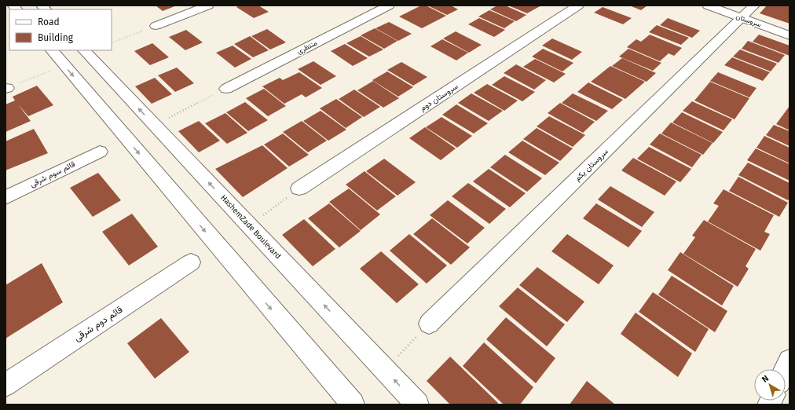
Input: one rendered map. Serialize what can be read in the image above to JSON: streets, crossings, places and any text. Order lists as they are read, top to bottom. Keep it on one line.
{"streets":{"street":["سروستان","منتظری","سروستان دوم","سروستان یکم","قائم سوم شرقی","HashemZade Boulevard","قائم دوم شرقی"]},"crossings":[["سروستان","سروستان یکم"]],"legend":["Road","Building"],"north":"top left"}
